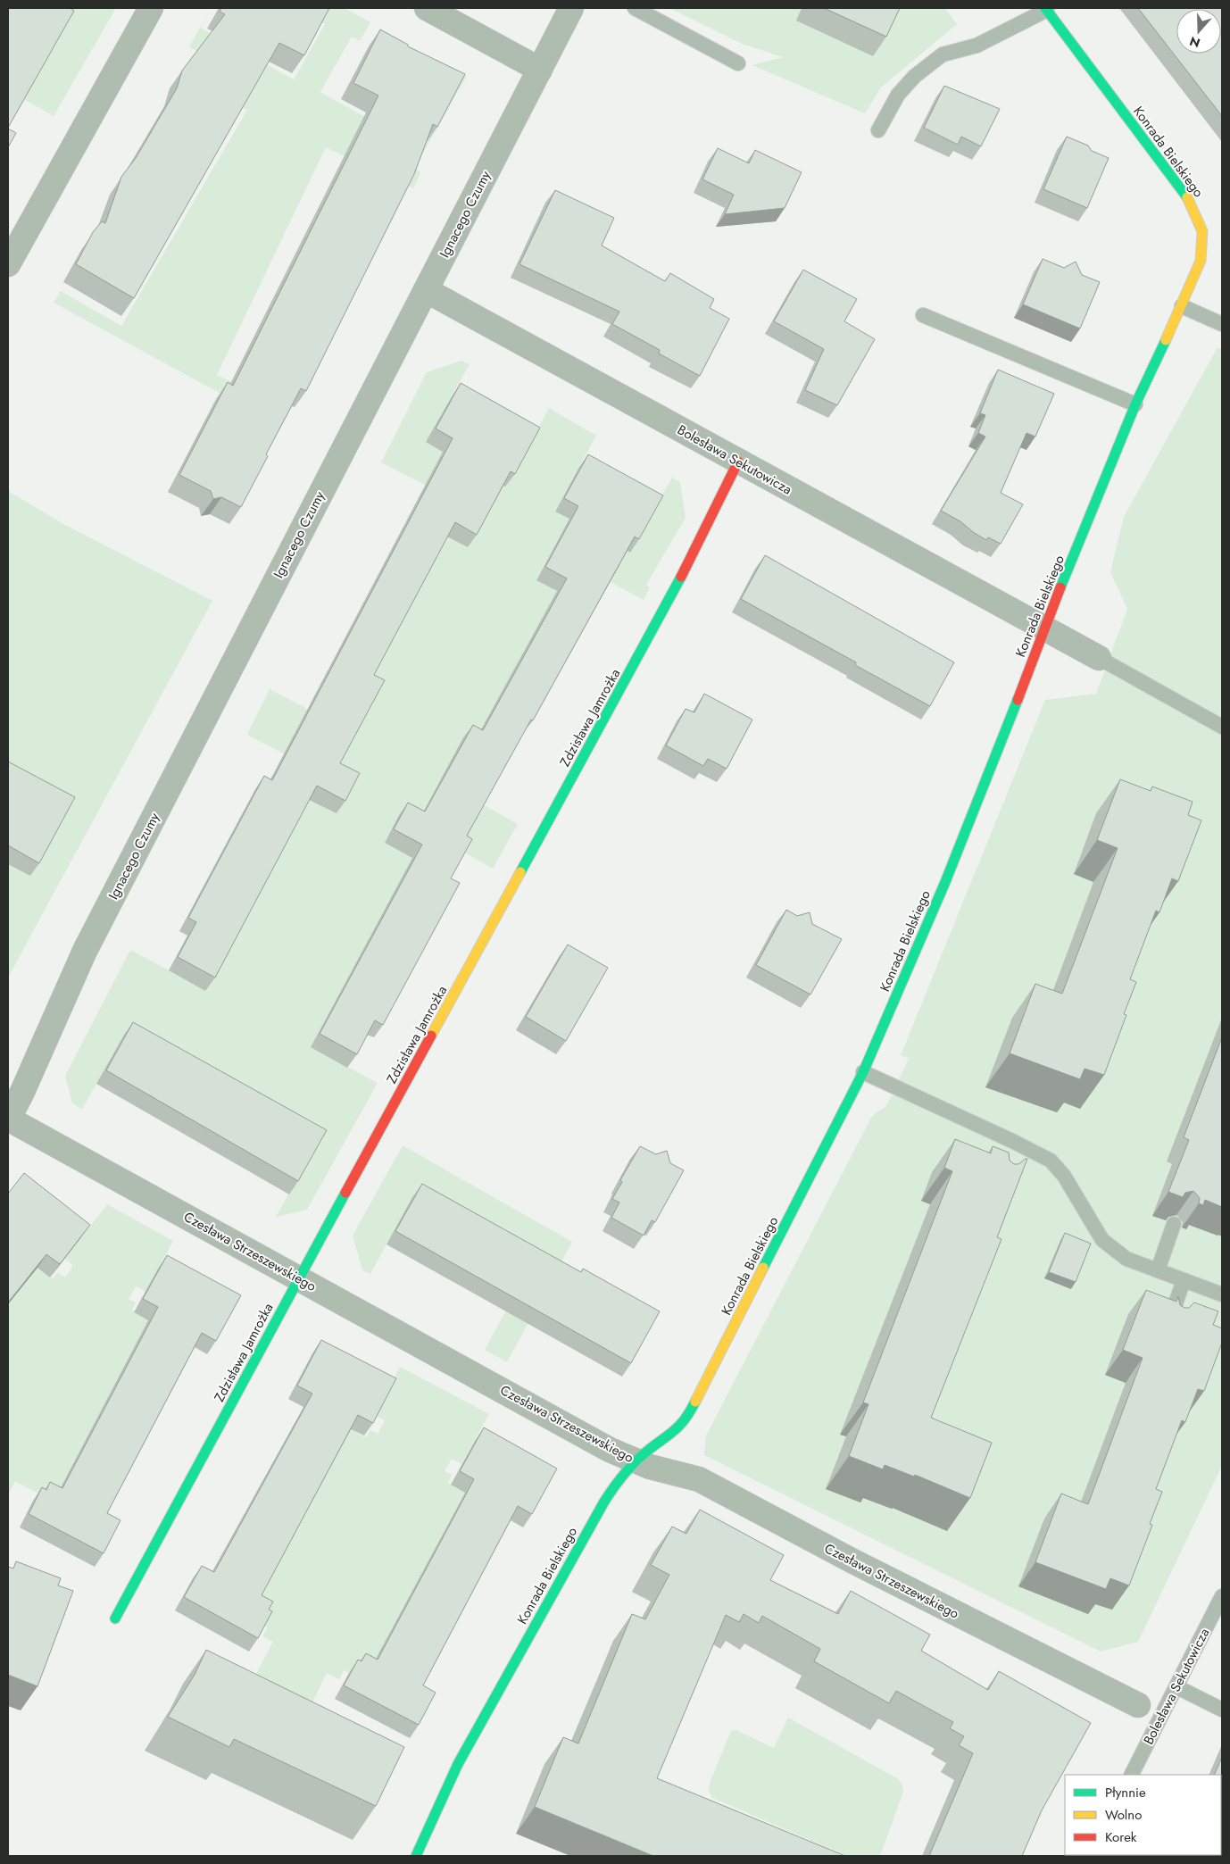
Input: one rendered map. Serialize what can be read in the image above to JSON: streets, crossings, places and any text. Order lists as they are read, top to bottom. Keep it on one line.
{"streets":{"street":["Konrada Bielskiego","Ignacego Czumy","Bolesława Sekutowicza","Zdzisława Jamrożka","Czesława Strzeszewskiego"]},"crossings":[["Konrada Bielskiego","Bolesława Sekutowicza"],["Konrada Bielskiego","Czesława Strzeszewskiego"],["Ignacego Czumy","Bolesława Sekutowicza"],["Ignacego Czumy","Czesława Strzeszewskiego"],["Bolesława Sekutowicza","Zdzisława Jamrożka"],["Zdzisława Jamrożka","Czesława Strzeszewskiego"]],"legend":["Płynnie","Wolno","Korek"],"north":"bottom"}
